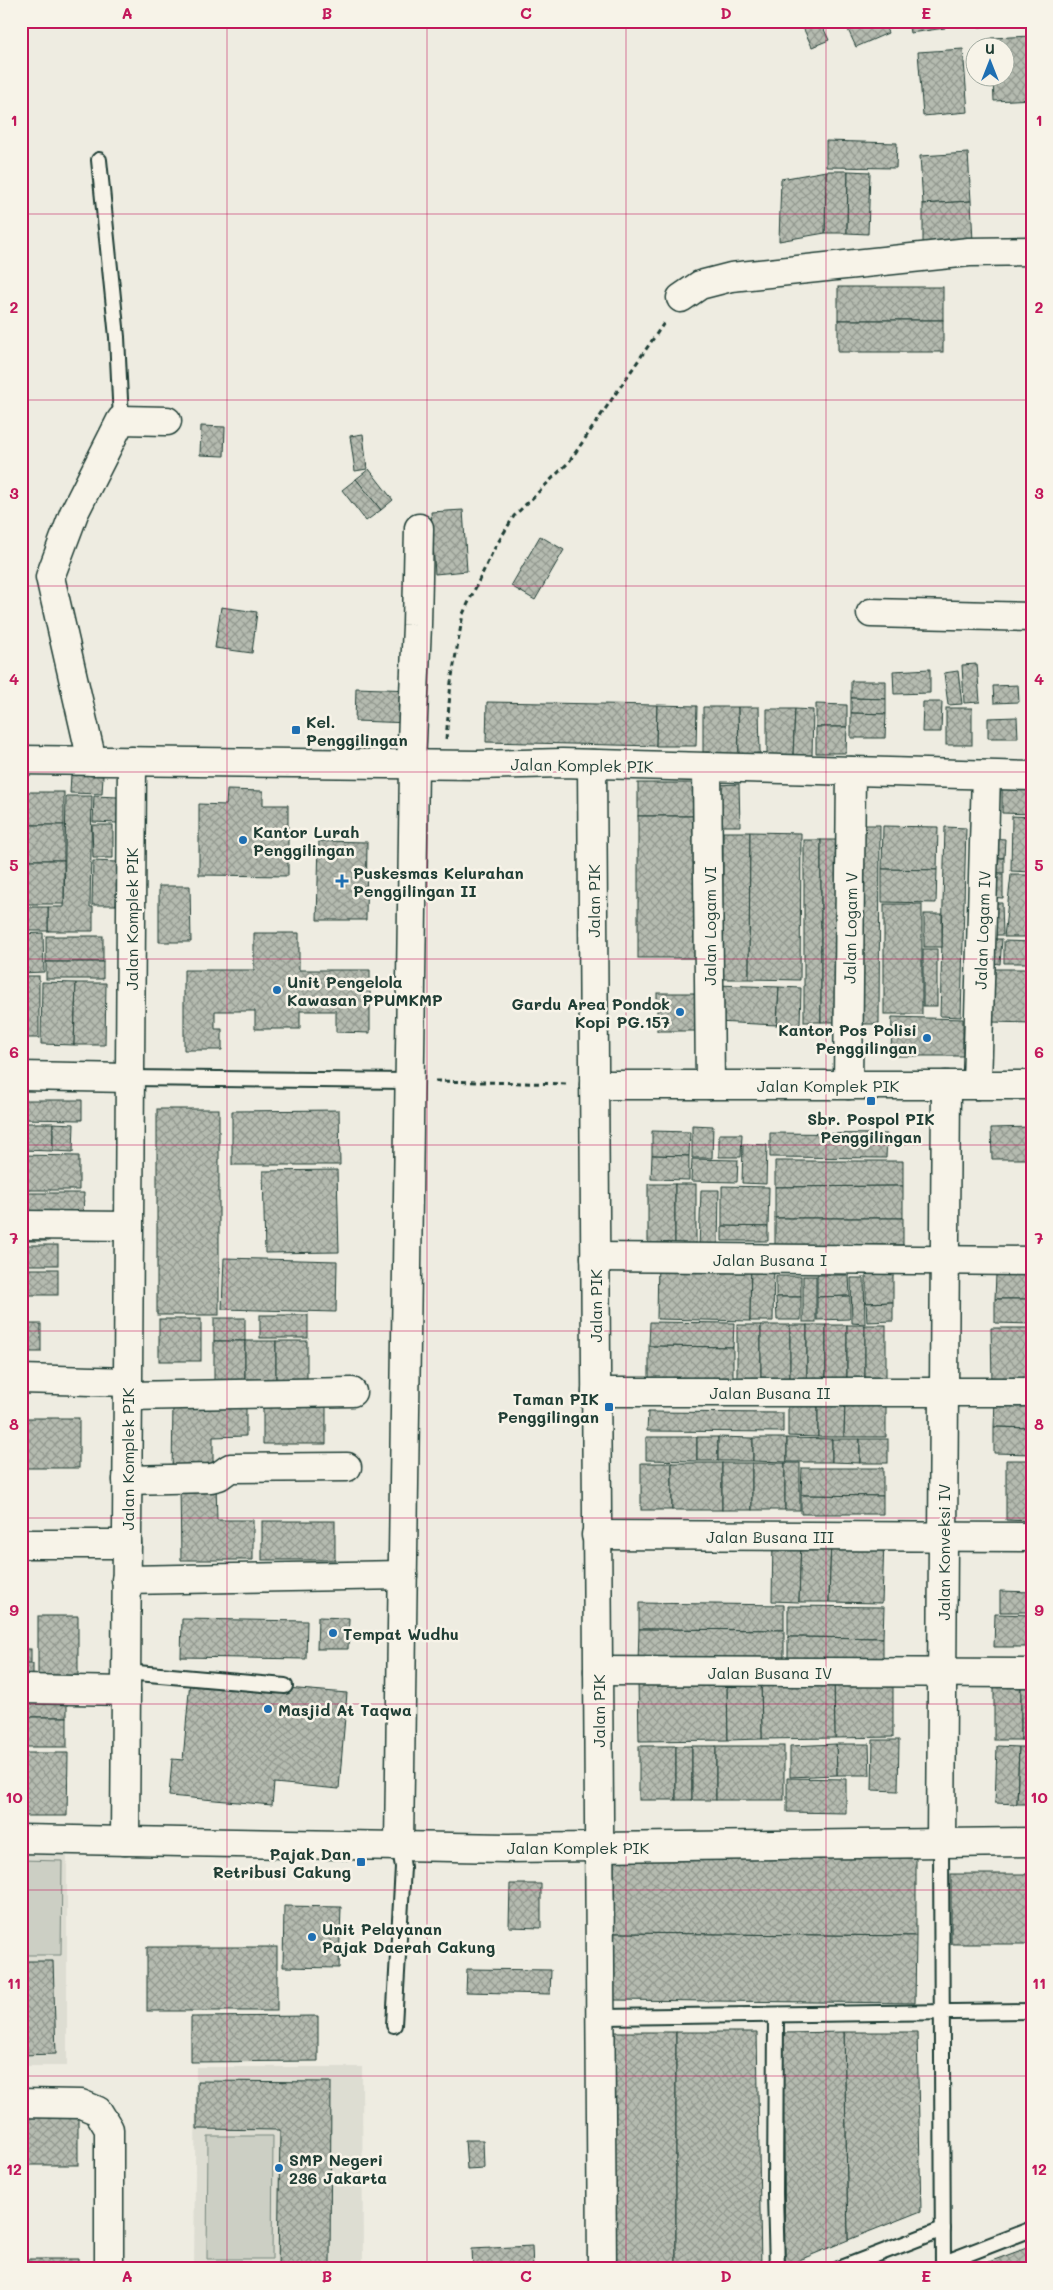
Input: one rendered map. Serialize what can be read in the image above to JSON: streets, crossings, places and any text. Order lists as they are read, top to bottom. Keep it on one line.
{"streets":{"street":["Jalan Komplek PIK","Jalan PIK","Jalan Logam VI","Jalan Logam V","Jalan Logam IV","Jalan Busana I","Jalan Busana II","Jalan Busana III","Jalan Konveksi IV","Jalan Busana IV"]},"crossings":[["Jalan Komplek PIK","Jalan PIK"],["Jalan Komplek PIK","Jalan Logam VI"],["Jalan Komplek PIK","Jalan Logam V"],["Jalan Komplek PIK","Jalan Logam IV"],["Jalan Komplek PIK","Jalan Konveksi IV"],["Jalan PIK","Jalan Busana I"],["Jalan PIK","Jalan Busana II"],["Jalan PIK","Jalan Busana III"],["Jalan PIK","Jalan Busana IV"],["Jalan Busana I","Jalan Konveksi IV"],["Jalan Busana II","Jalan Konveksi IV"],["Jalan Busana III","Jalan Konveksi IV"],["Jalan Konveksi IV","Jalan Busana IV"]],"places":{"transit":["Kel. Penggilingan","Sbr. Pospol PIK Penggilingan","Taman PIK Penggilingan","Pajak Dan Retribusi Cakung"],"other":["Kantor Lurah Penggilingan","Unit Pengelola Kawasan PPUMKMP","Gardu Area Pondok Kopi PG.157","Kantor Pos Polisi Penggilingan","Tempat Wudhu","Masjid At Taqwa","Unit Pelayanan Pajak Daerah Cakung","SMP Negeri 236 Jakarta"],"health":["Puskesmas Kelurahan Penggilingan II"]},"north":"top","grid":{"columns":["A","B","C","D","E"],"rows":["1","2","3","4","5","6","7","8","9","10","11","12"]}}
